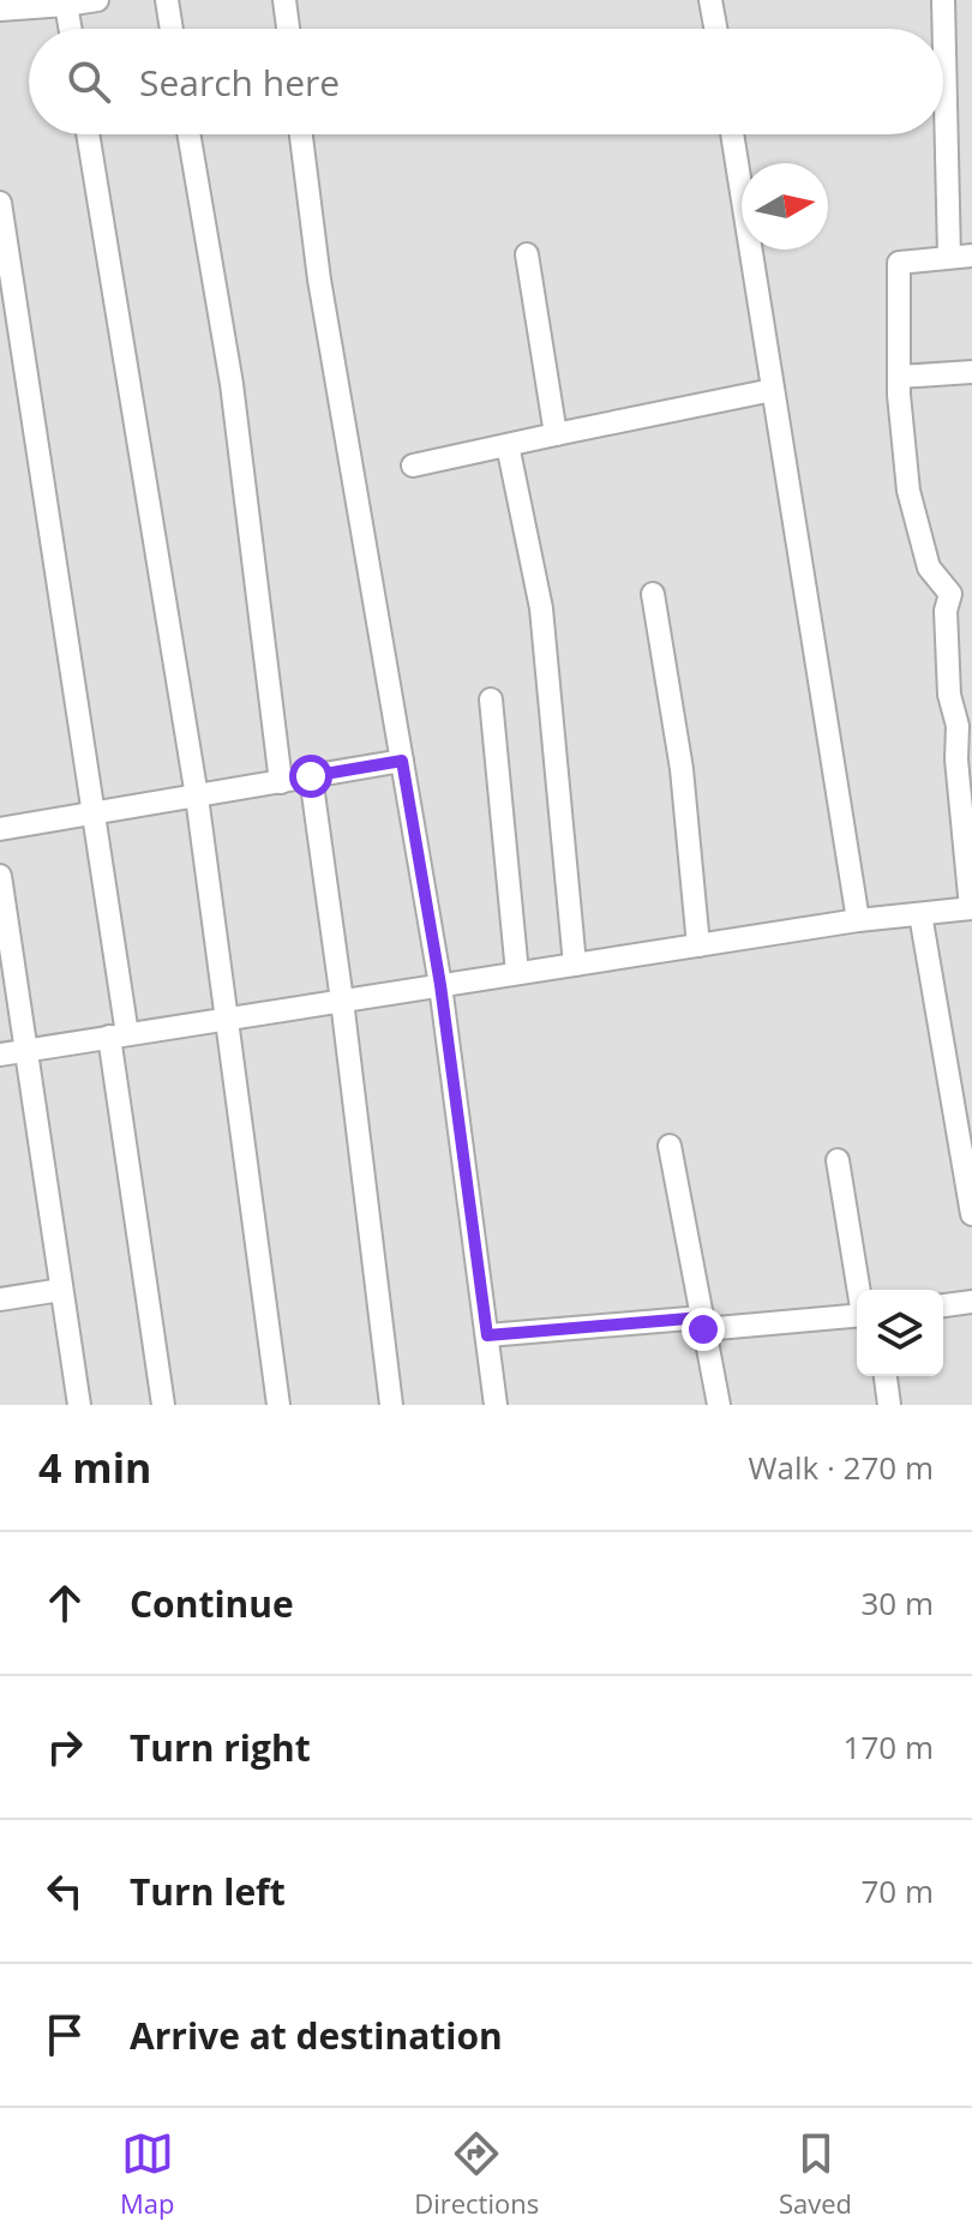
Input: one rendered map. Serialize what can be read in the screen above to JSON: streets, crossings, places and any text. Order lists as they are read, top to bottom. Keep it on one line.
{"north":"right","page":{"search":"Search here","heading":["4 min","Walk · 270 m"],"list":[["Continue","30 m"],["Turn right","170 m"],["Turn left","70 m"],"Arrive at destination"],"nav":["Map","Directions","Saved"]}}
